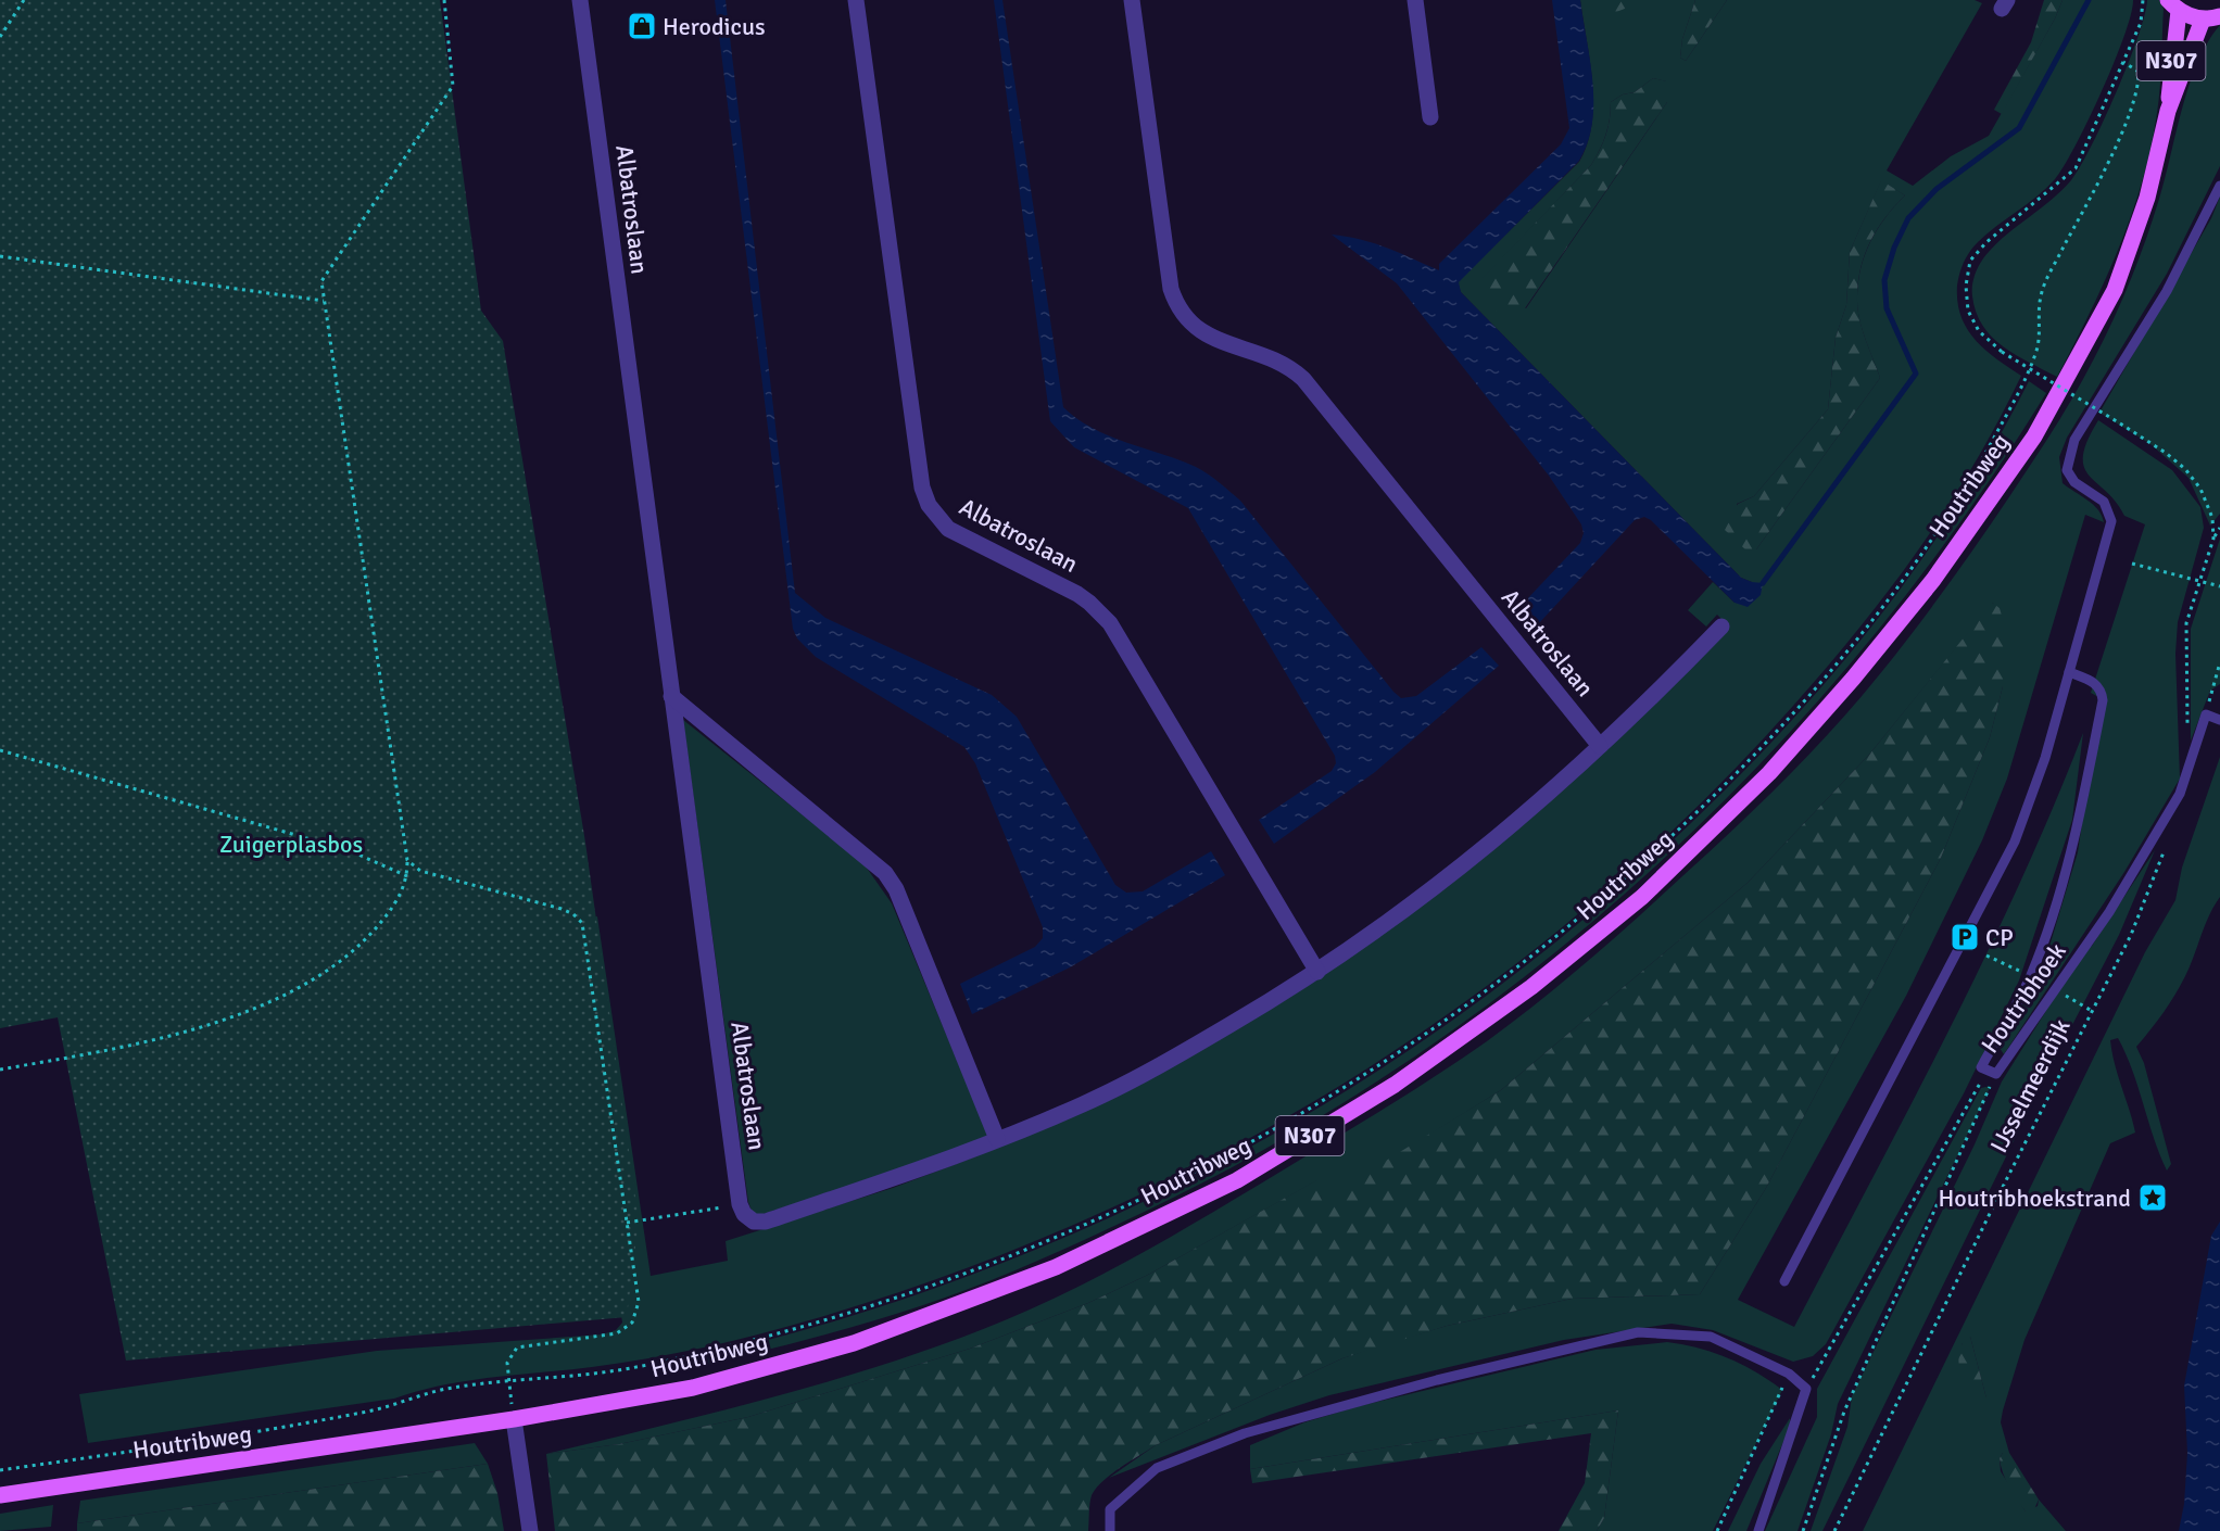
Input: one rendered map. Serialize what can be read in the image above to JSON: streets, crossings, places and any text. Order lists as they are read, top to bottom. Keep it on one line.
{"streets":{"main road":["N307","Houtribweg"],"street":["Albatroslaan"],"lane":["Houtribhoek"],"path":["IJsselmeerdijk"]},"crossings":[["N307","Houtribweg"]],"parks":["Zuigerplasbos"],"places":{"shop":["Herodicus"],"parking":["CP"],"place":["Houtribhoekstrand"]}}
